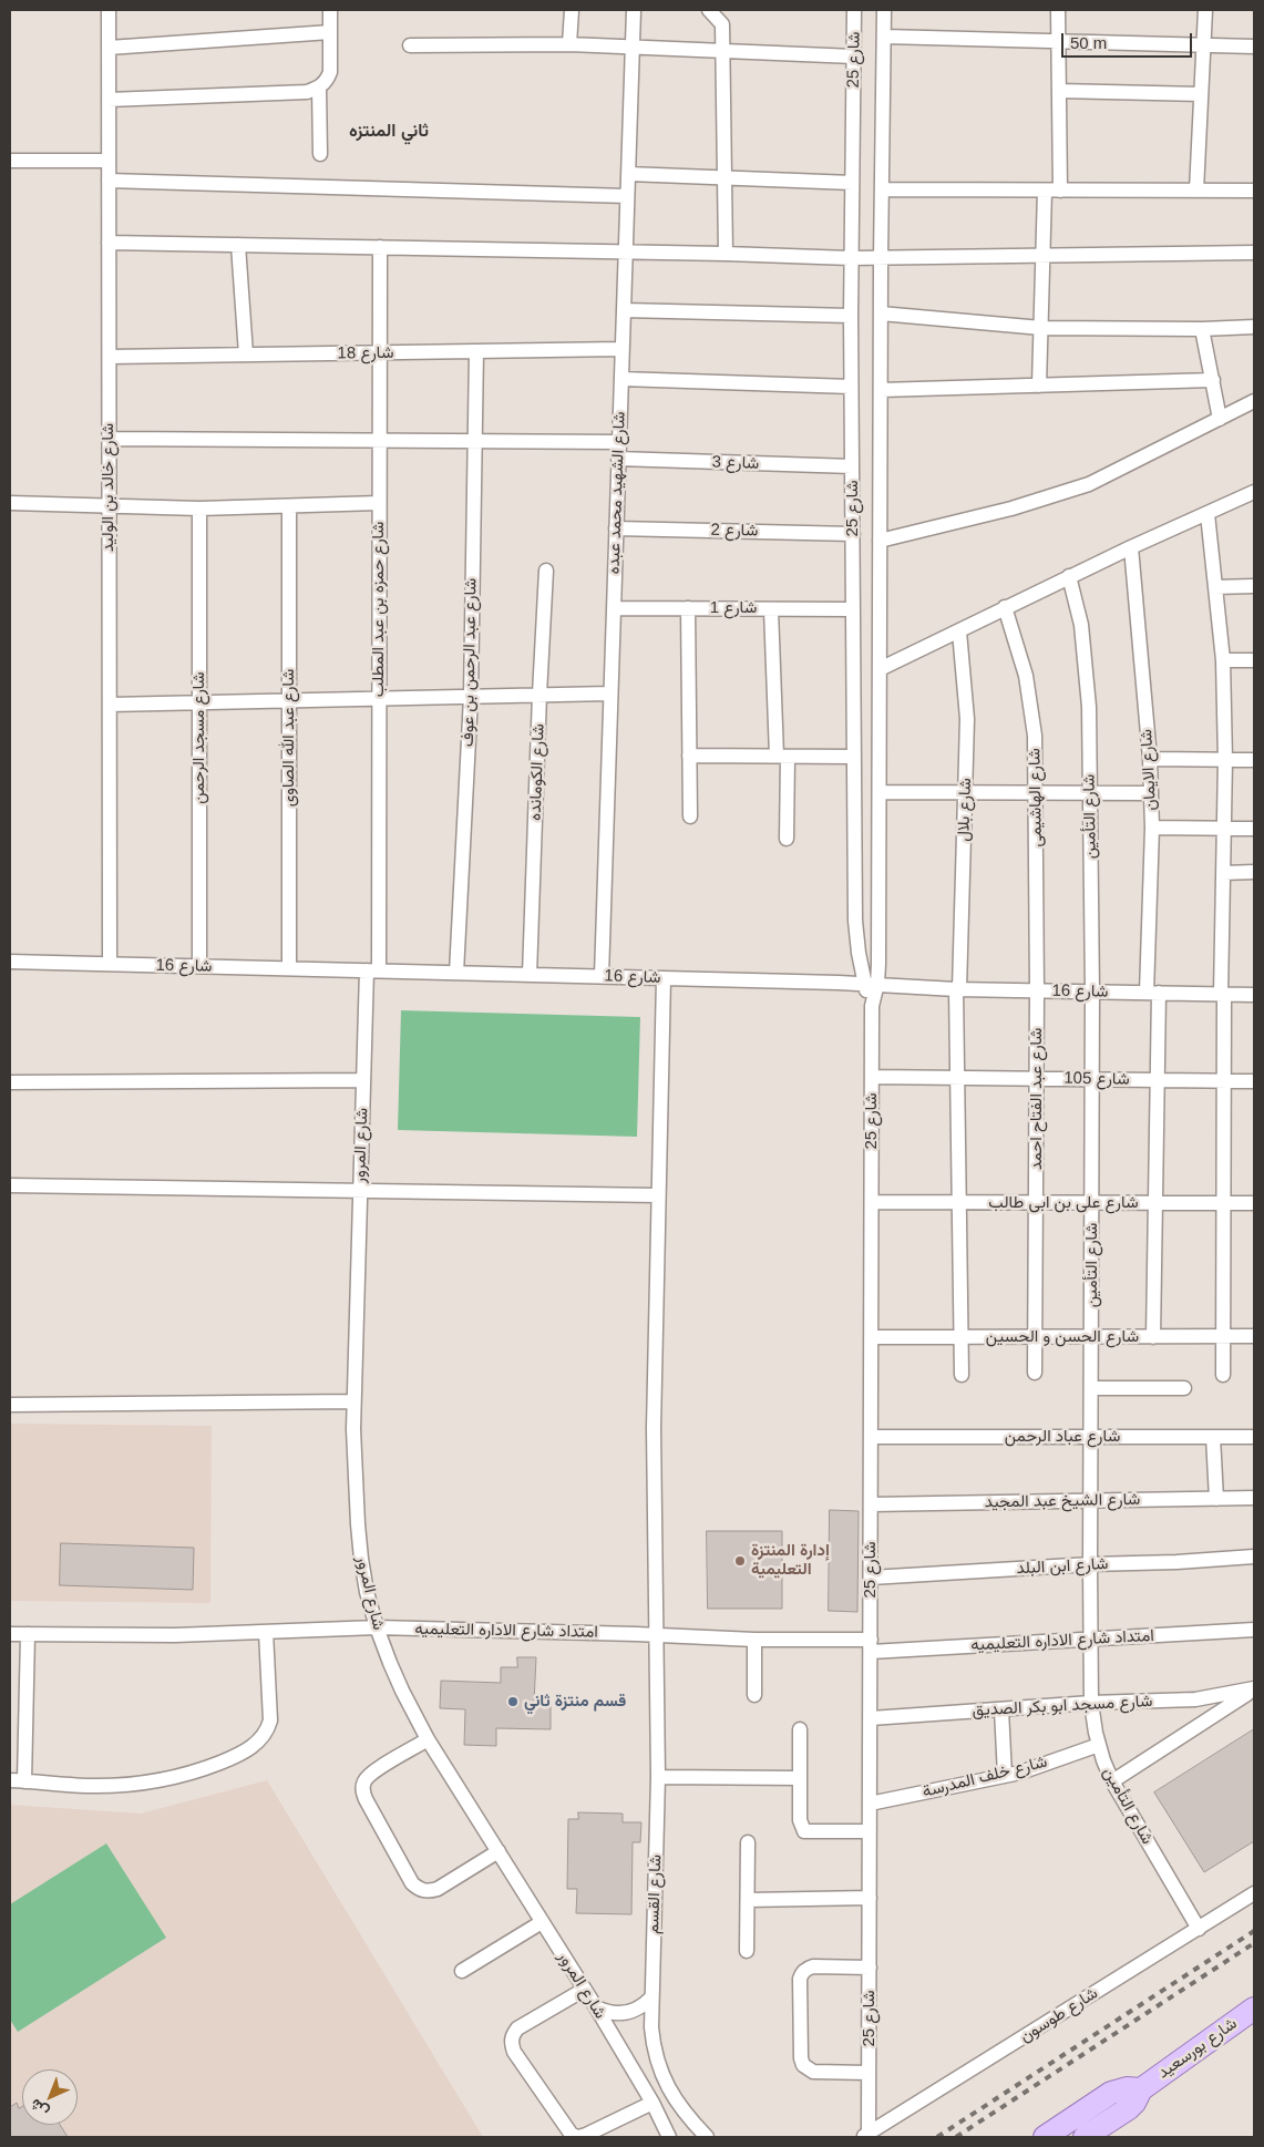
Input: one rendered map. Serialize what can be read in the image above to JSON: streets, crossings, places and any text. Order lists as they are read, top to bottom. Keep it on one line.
{"streets":{"main road":["شارع بورسعيد"],"street":["شارع 25","شارع 18","شارع 3","شارع خالد بن الوليد","شارع الشهيد محمد عبده","شارع 2","شارع 1","شارع حمزه بن عبد المطلب","شارع عبد الرحمن بن عوف","شارع مسجد الرحمن","شارع عبد الله الصاوى","شارع الايمان","شارع الكومانده","شارع الهاشيمى","شارع بلال","شارع التأمين","شارع 16","شارع 105","شارع عبد الفتاح احمد","شارع المرور","شارع على بن ابى طالب","شارع الحسن و الحسين","شارع عباد الرحمن","شارع الشيخ عبد المجيد","شارع ابن البلد","امتداد شارع الاداره التعليميه","شارع مسجد ابو بكر الصديق","شارع خلف المدرسة","شارع القسم","شارع طوسون"]},"crossings":[["شارع 25","شارع 3"],["شارع 25","شارع 2"],["شارع 25","شارع 1"],["شارع 25","شارع 16"],["شارع 25","شارع 105"],["شارع 25","شارع على بن ابى طالب"],["شارع 25","شارع الحسن و الحسين"],["شارع 25","شارع عباد الرحمن"],["شارع 25","شارع الشيخ عبد المجيد"],["شارع 25","شارع ابن البلد"],["شارع 25","امتداد شارع الاداره التعليميه"],["شارع 25","شارع مسجد ابو بكر الصديق"],["شارع 25","شارع خلف المدرسة"],["شارع 25","شارع طوسون"],["شارع 18","شارع خالد بن الوليد"],["شارع 18","شارع الشهيد محمد عبده"],["شارع 18","شارع حمزه بن عبد المطلب"],["شارع 18","شارع عبد الرحمن بن عوف"],["شارع 3","شارع الشهيد محمد عبده"],["شارع خالد بن الوليد","شارع 16"],["شارع الشهيد محمد عبده","شارع 2"],["شارع الشهيد محمد عبده","شارع 1"],["شارع الشهيد محمد عبده","شارع 16"],["شارع حمزه بن عبد المطلب","شارع 16"],["شارع حمزه بن عبد المطلب","شارع المرور"],["شارع عبد الرحمن بن عوف","شارع 16"],["شارع مسجد الرحمن","شارع 16"],["شارع عبد الله الصاوى","شارع 16"],["شارع الايمان","شارع 16"],["شارع الايمان","شارع 105"],["شارع الايمان","شارع على بن ابى طالب"],["شارع الايمان","شارع الحسن و الحسين"],["شارع الكومانده","شارع 16"],["شارع الهاشيمى","شارع 16"],["شارع الهاشيمى","شارع عبد الفتاح احمد"],["شارع بلال","شارع 16"],["شارع بلال","شارع 105"],["شارع بلال","شارع على بن ابى طالب"],["شارع بلال","شارع الحسن و الحسين"],["شارع التأمين","شارع 16"],["شارع التأمين","شارع 105"],["شارع التأمين","شارع على بن ابى طالب"],["شارع التأمين","شارع الحسن و الحسين"],["شارع التأمين","شارع عباد الرحمن"],["شارع التأمين","شارع الشيخ عبد المجيد"],["شارع التأمين","شارع ابن البلد"],["شارع التأمين","امتداد شارع الاداره التعليميه"],["شارع التأمين","شارع مسجد ابو بكر الصديق"],["شارع التأمين","شارع خلف المدرسة"],["شارع التأمين","شارع طوسون"],["شارع 16","شارع عبد الفتاح احمد"],["شارع 16","شارع المرور"],["شارع 16","شارع القسم"],["شارع 105","شارع عبد الفتاح احمد"],["شارع عبد الفتاح احمد","شارع على بن ابى طالب"],["شارع عبد الفتاح احمد","شارع الحسن و الحسين"],["شارع المرور","امتداد شارع الاداره التعليميه"],["امتداد شارع الاداره التعليميه","شارع القسم"]],"districts":["ثاني المنتزه"],"places":["إدارة المنتزة التعليمية","قسم منتزة ثاني"],"scale_bar":"50 m","north":"bottom left"}
